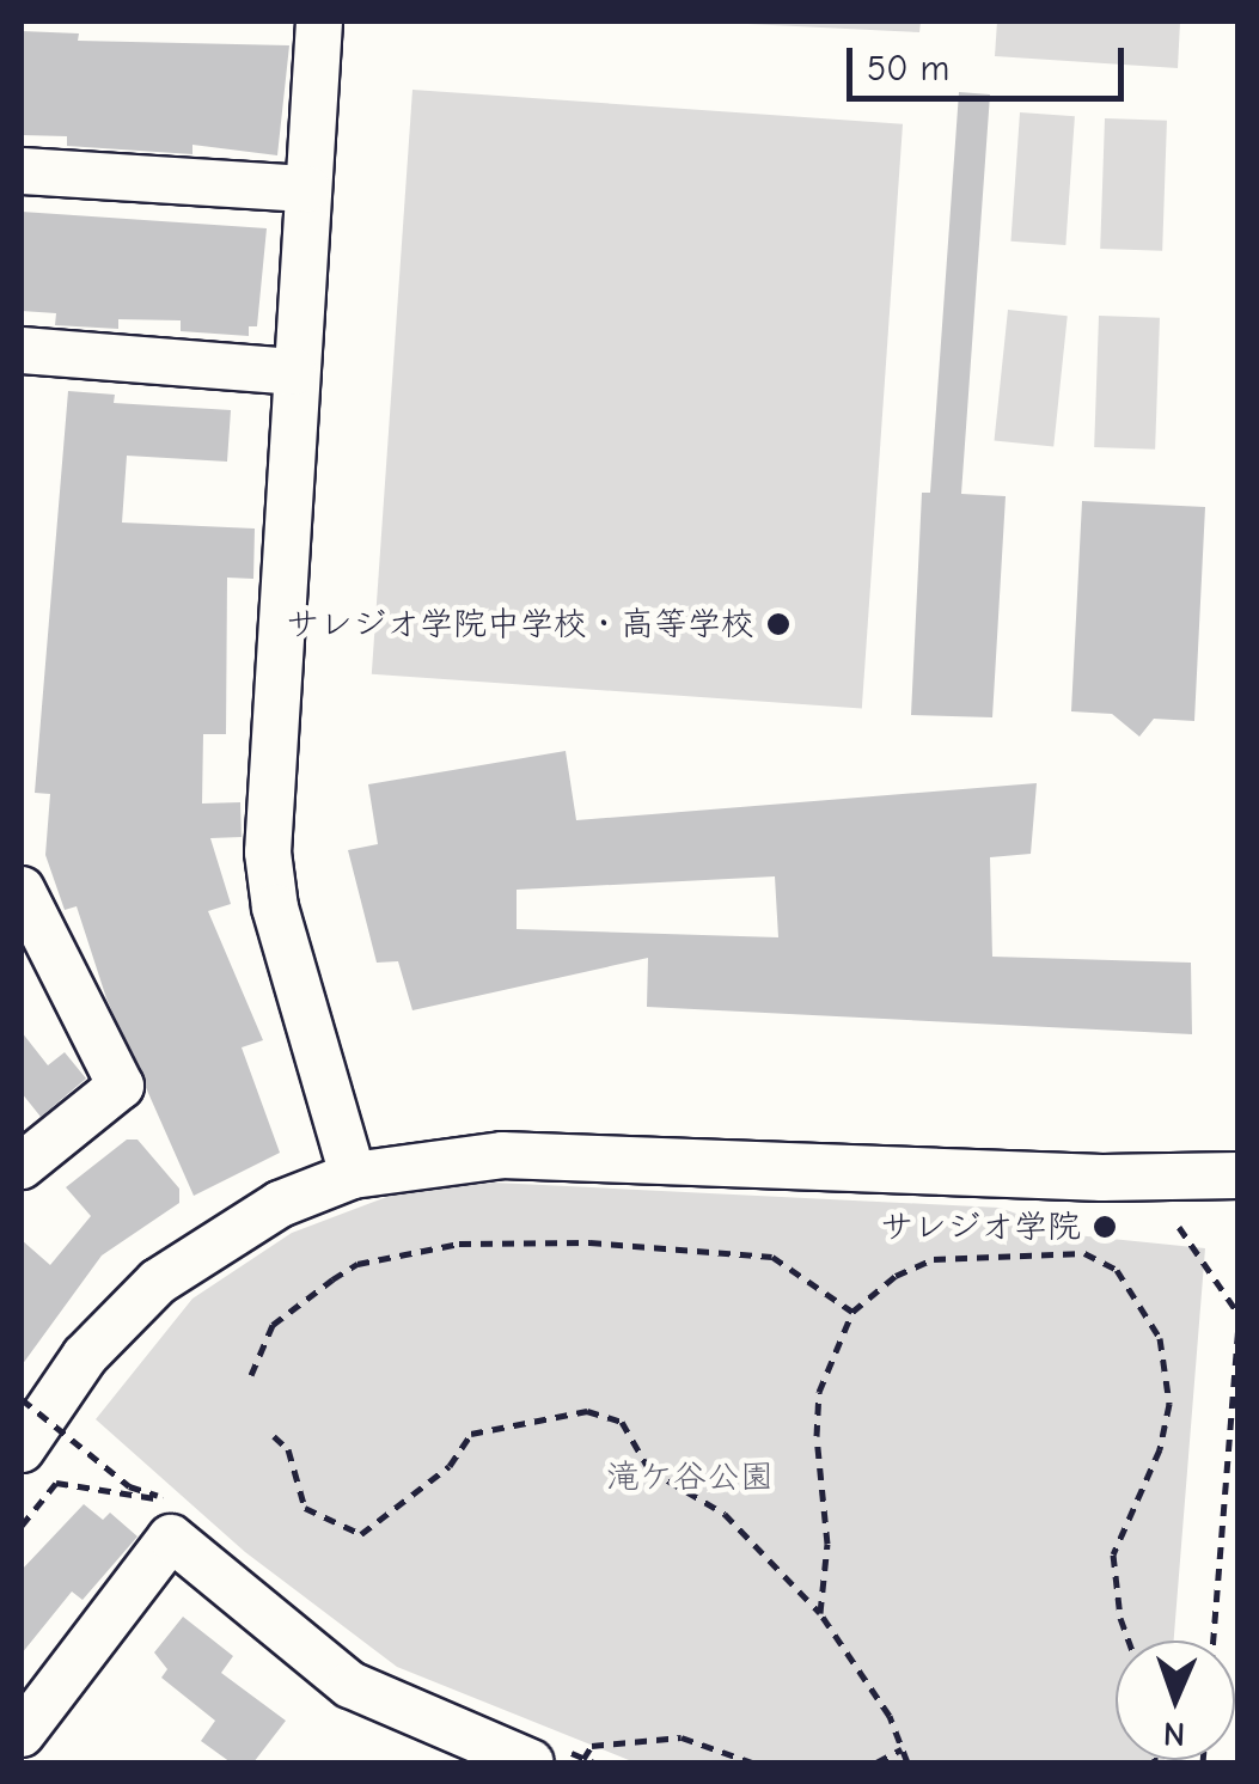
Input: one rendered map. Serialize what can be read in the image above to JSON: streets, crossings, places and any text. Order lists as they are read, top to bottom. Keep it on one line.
{"parks":["滝ケ谷公園"],"places":["サレジオ学院中学校・高等学校","サレジオ学院"],"scale_bar":"50 m","north":"bottom"}
